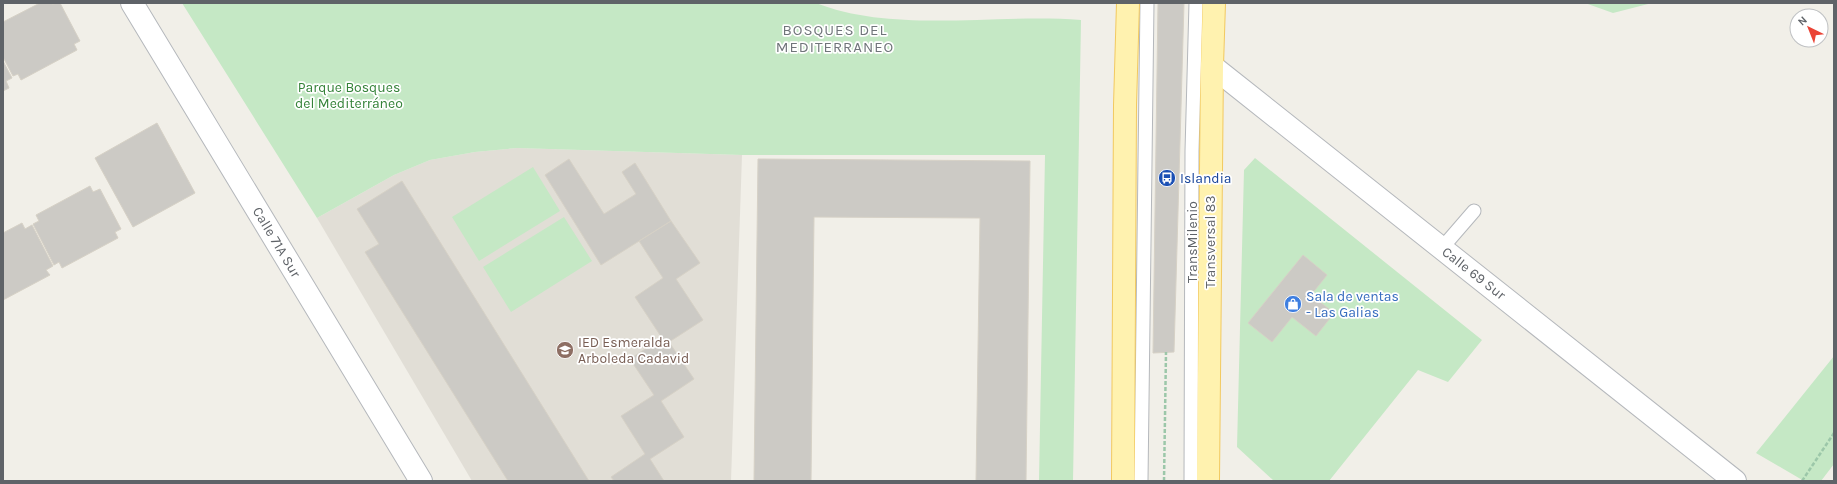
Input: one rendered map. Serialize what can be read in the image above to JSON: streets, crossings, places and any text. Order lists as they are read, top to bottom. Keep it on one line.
{"streets":{"main road":["Transversal 83"],"street":["Calle 71A Sur","Calle 69 Sur"],"lane":["TransMilenio"]},"crossings":[["Transversal 83","Calle 69 Sur"]],"districts":["BOSQUES DEL MEDITERRANEO"],"parks":["Parque Bosques del Mediterráneo"],"places":{"bus stop":["Islandia"],"shop":["Sala de ventas - Las Galias"],"school or university":["IED Esmeralda Arboleda Cadavid"]},"north":"top left"}
